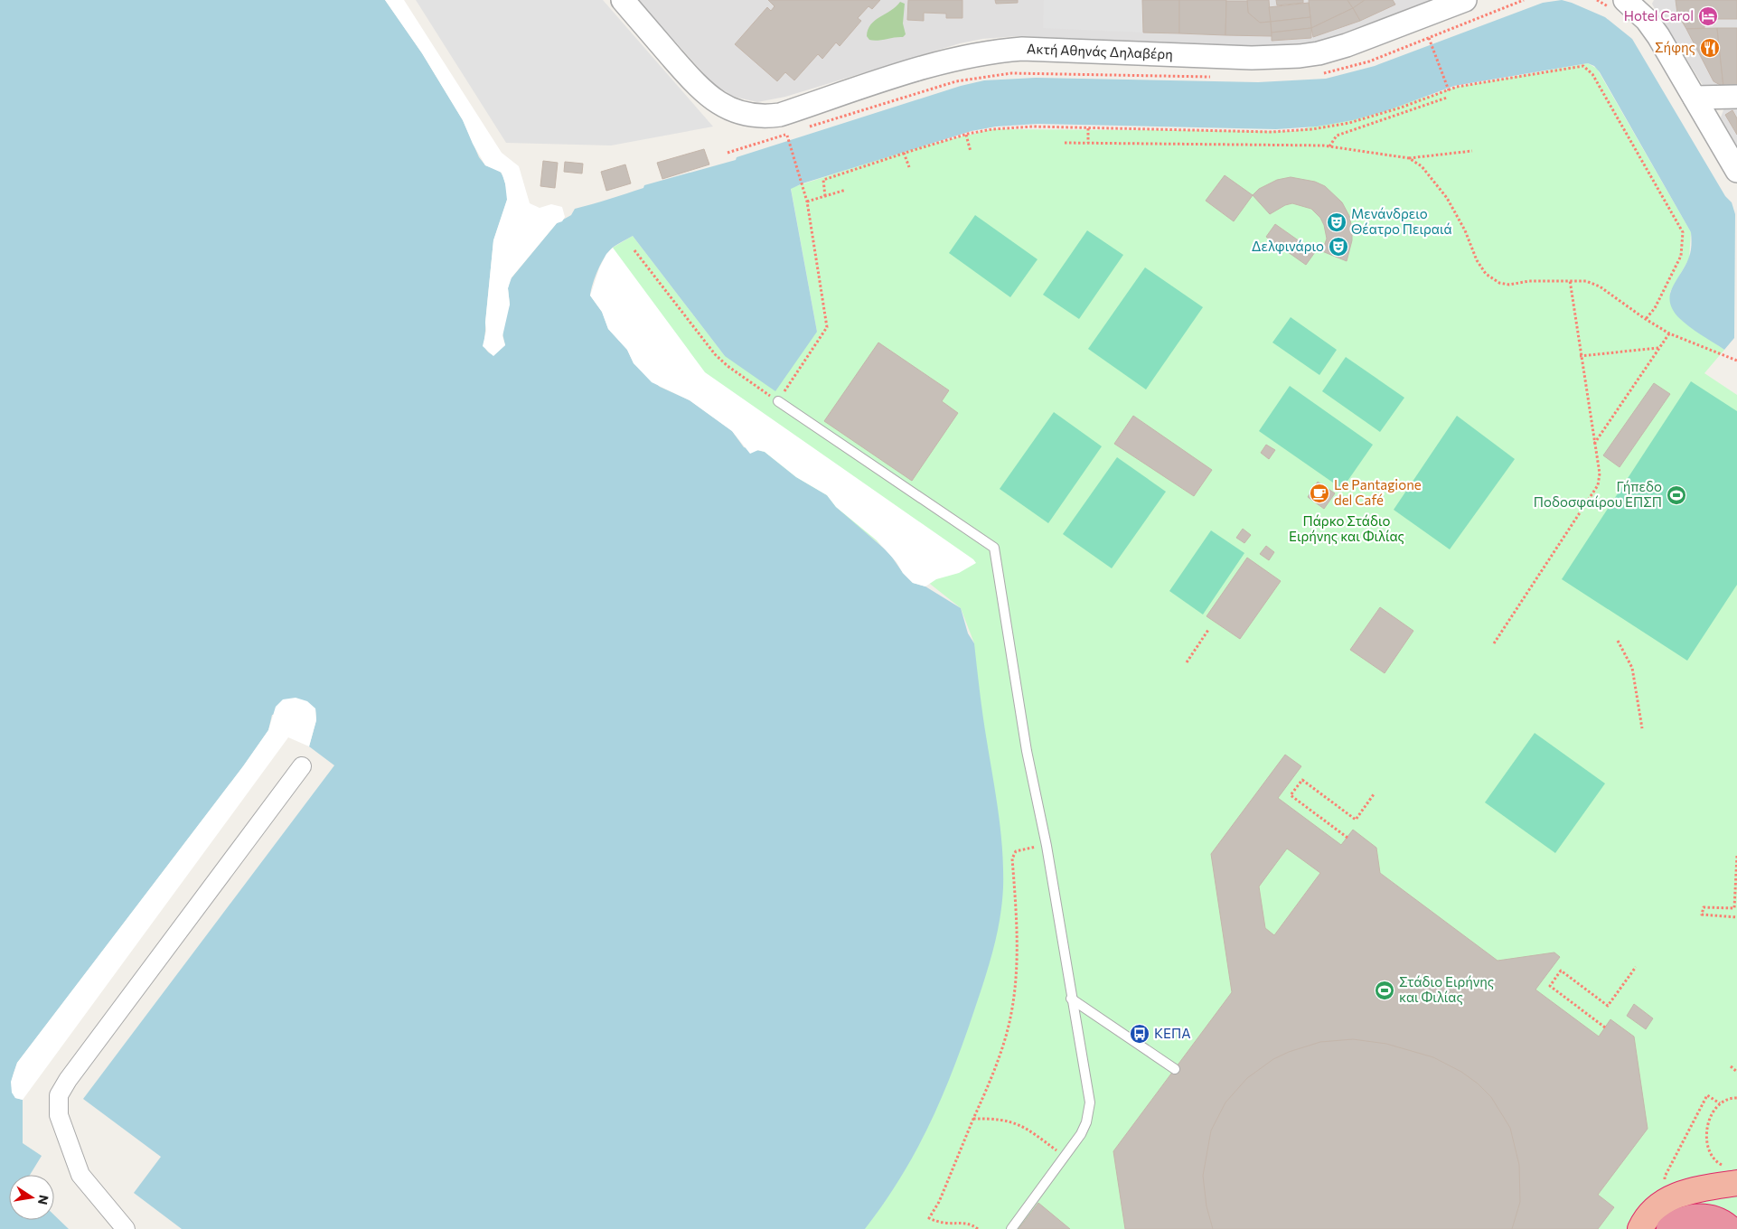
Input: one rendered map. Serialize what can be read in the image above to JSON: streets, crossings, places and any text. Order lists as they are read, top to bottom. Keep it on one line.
{"streets":{"street":["Ακτή Αθηνάς Δηλαβέρη"]},"parks":["Πάρκο Στάδιο Ειρήνης και Φιλίας"],"places":{"hotel":["Hotel Carol"],"restaurant":["Σήφης"],"theatre":["Μενάνδρειο Θέατρο Πειραιά","Δελφινάριο"],"cafe":["Le Pantagione del Café"],"sports":["Γήπεδο Ποδοσφαίρου ΕΠΣΠ","Στάδιο Ειρήνης και Φιλίας"],"bus stop":["ΚΕΠΑ"]},"north":"right"}
